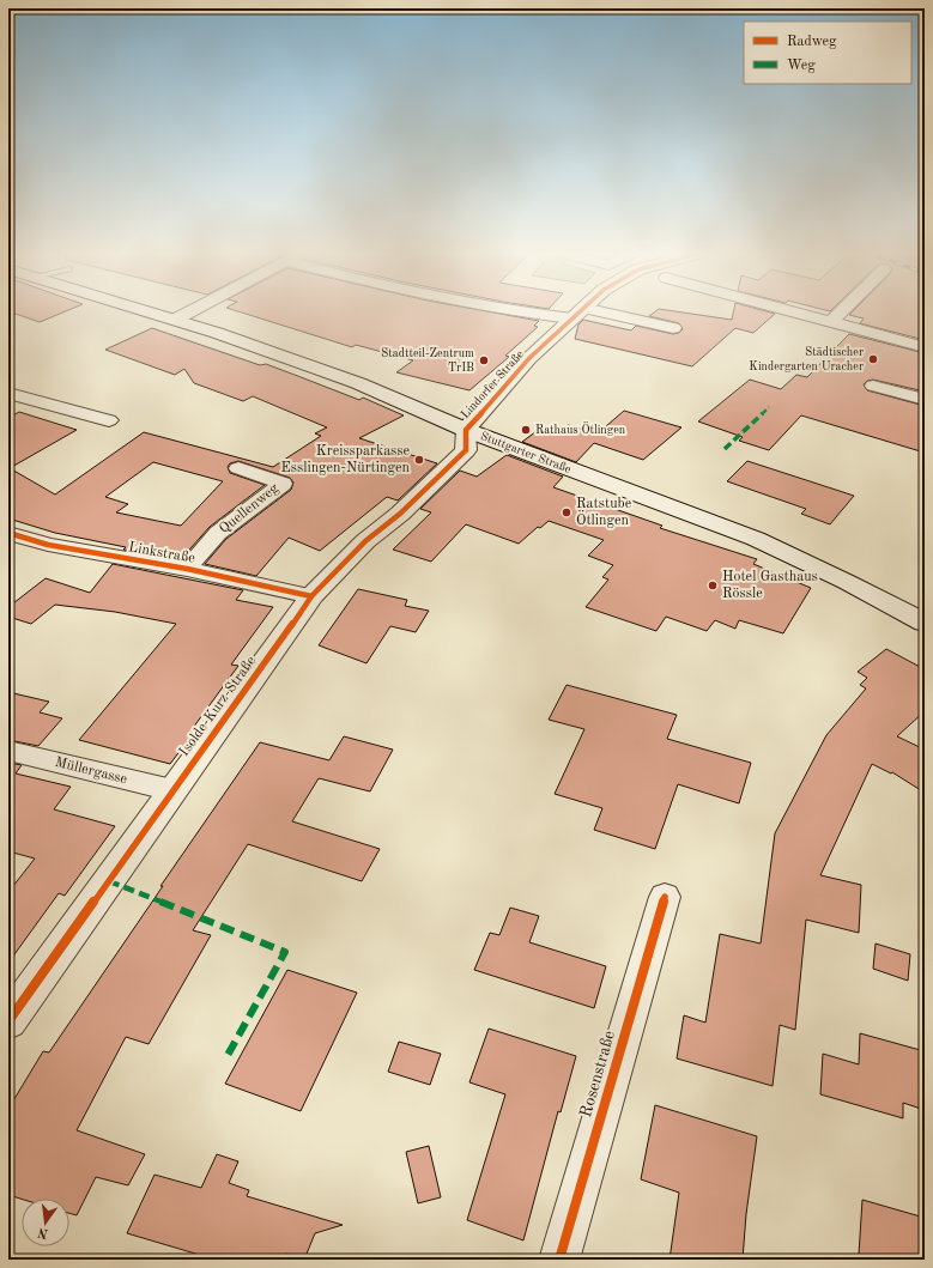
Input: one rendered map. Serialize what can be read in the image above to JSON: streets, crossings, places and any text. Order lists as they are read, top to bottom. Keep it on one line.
{"streets":{"street":["Lindorfer Straße","Stuttgarter Straße","Quellenweg","Linkstraße","Isolde-Kurz-Straße","Müllergasse","Rosenstraße"]},"crossings":[["Lindorfer Straße","Stuttgarter Straße"],["Lindorfer Straße","Isolde-Kurz-Straße"],["Stuttgarter Straße","Isolde-Kurz-Straße"],["Quellenweg","Linkstraße"],["Linkstraße","Isolde-Kurz-Straße"],["Isolde-Kurz-Straße","Müllergasse"]],"places":["Städtischer Kindergarten Uracher","Stadtteil-Zentrum TrIB","Rathaus Ötlingen","Kreissparkasse Esslingen-Nürtingen","Ratstube Ötlingen","Hotel Gasthaus Rössle"],"legend":["Radweg","Weg"],"north":"bottom"}
